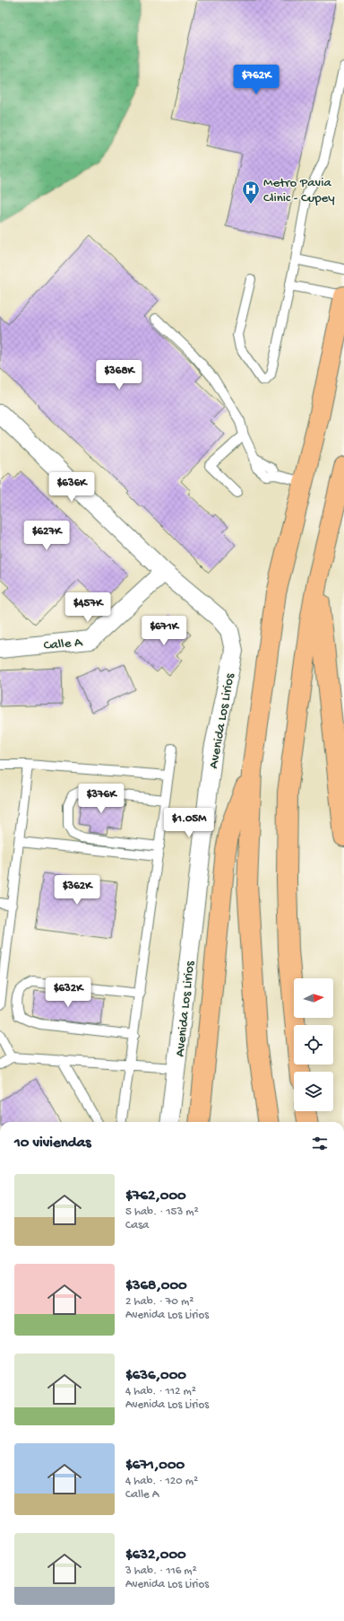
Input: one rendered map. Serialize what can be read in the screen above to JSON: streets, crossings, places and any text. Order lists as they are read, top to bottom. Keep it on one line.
{"streets":{"street":["Calle A","Avenida Los Lirios"]},"crossings":[["Calle A","Avenida Los Lirios"]],"places":{"hospital":["Metro Pavia Clinic - Cupey"]},"north":"right","page":{"price":["$762K","$368K","$636K","$627K","$457K","$671K","$376K","$1.05M","$362K","$632K"],"heading":"10 viviendas","list":[{"name":"$762,000","note":"5 hab. · 153 m² · Casa"},{"name":"$368,000","note":"2 hab. · 70 m² · Avenida Los Lirios"},{"name":"$636,000","note":"4 hab. · 112 m² · Avenida Los Lirios"},{"name":"$671,000","note":"4 hab. · 120 m² · Calle A"},{"name":"$632,000","note":"3 hab. · 116 m² · Avenida Los Lirios"}]}}
